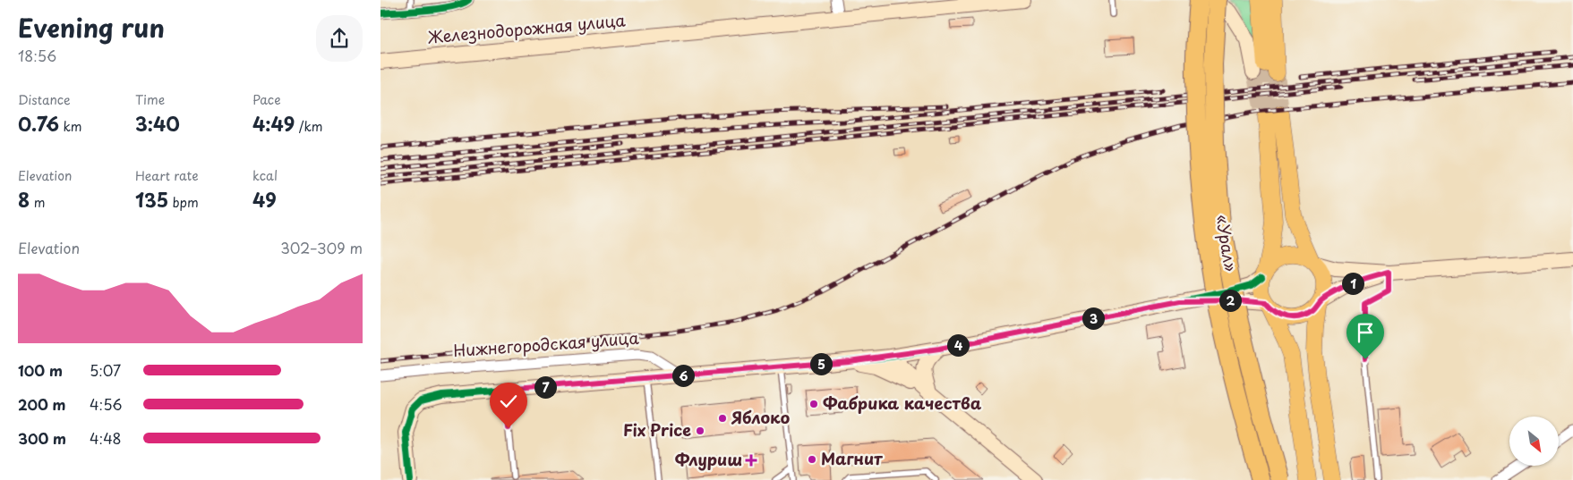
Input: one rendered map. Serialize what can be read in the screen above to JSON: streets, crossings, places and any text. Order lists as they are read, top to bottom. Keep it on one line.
{"streets":{"highway":["«Урал»"],"street":["Железнодорожная улица","Нижнегородская улица"]},"places":{"other":["Фабрика качества","Яблоко","Fix Price","Магнит"],"health":["Флуриш"]},"north":"bottom right","page":{"heading":["Evening run","18:56"],"stats":[["Distance","0.76 km"],["Time","3:40"],["Pace","4:49 /km"],["Elevation","8 m"],["Heart rate","135 bpm"],["kcal","49"]],"chart":["Elevation","302–309 m"],"pins":["1","2","3","4","5","6","7"],"list":[{"name":"100 m","note":"5:07"},{"name":"200 m","note":"4:56"},{"name":"300 m","note":"4:48"}]}}
